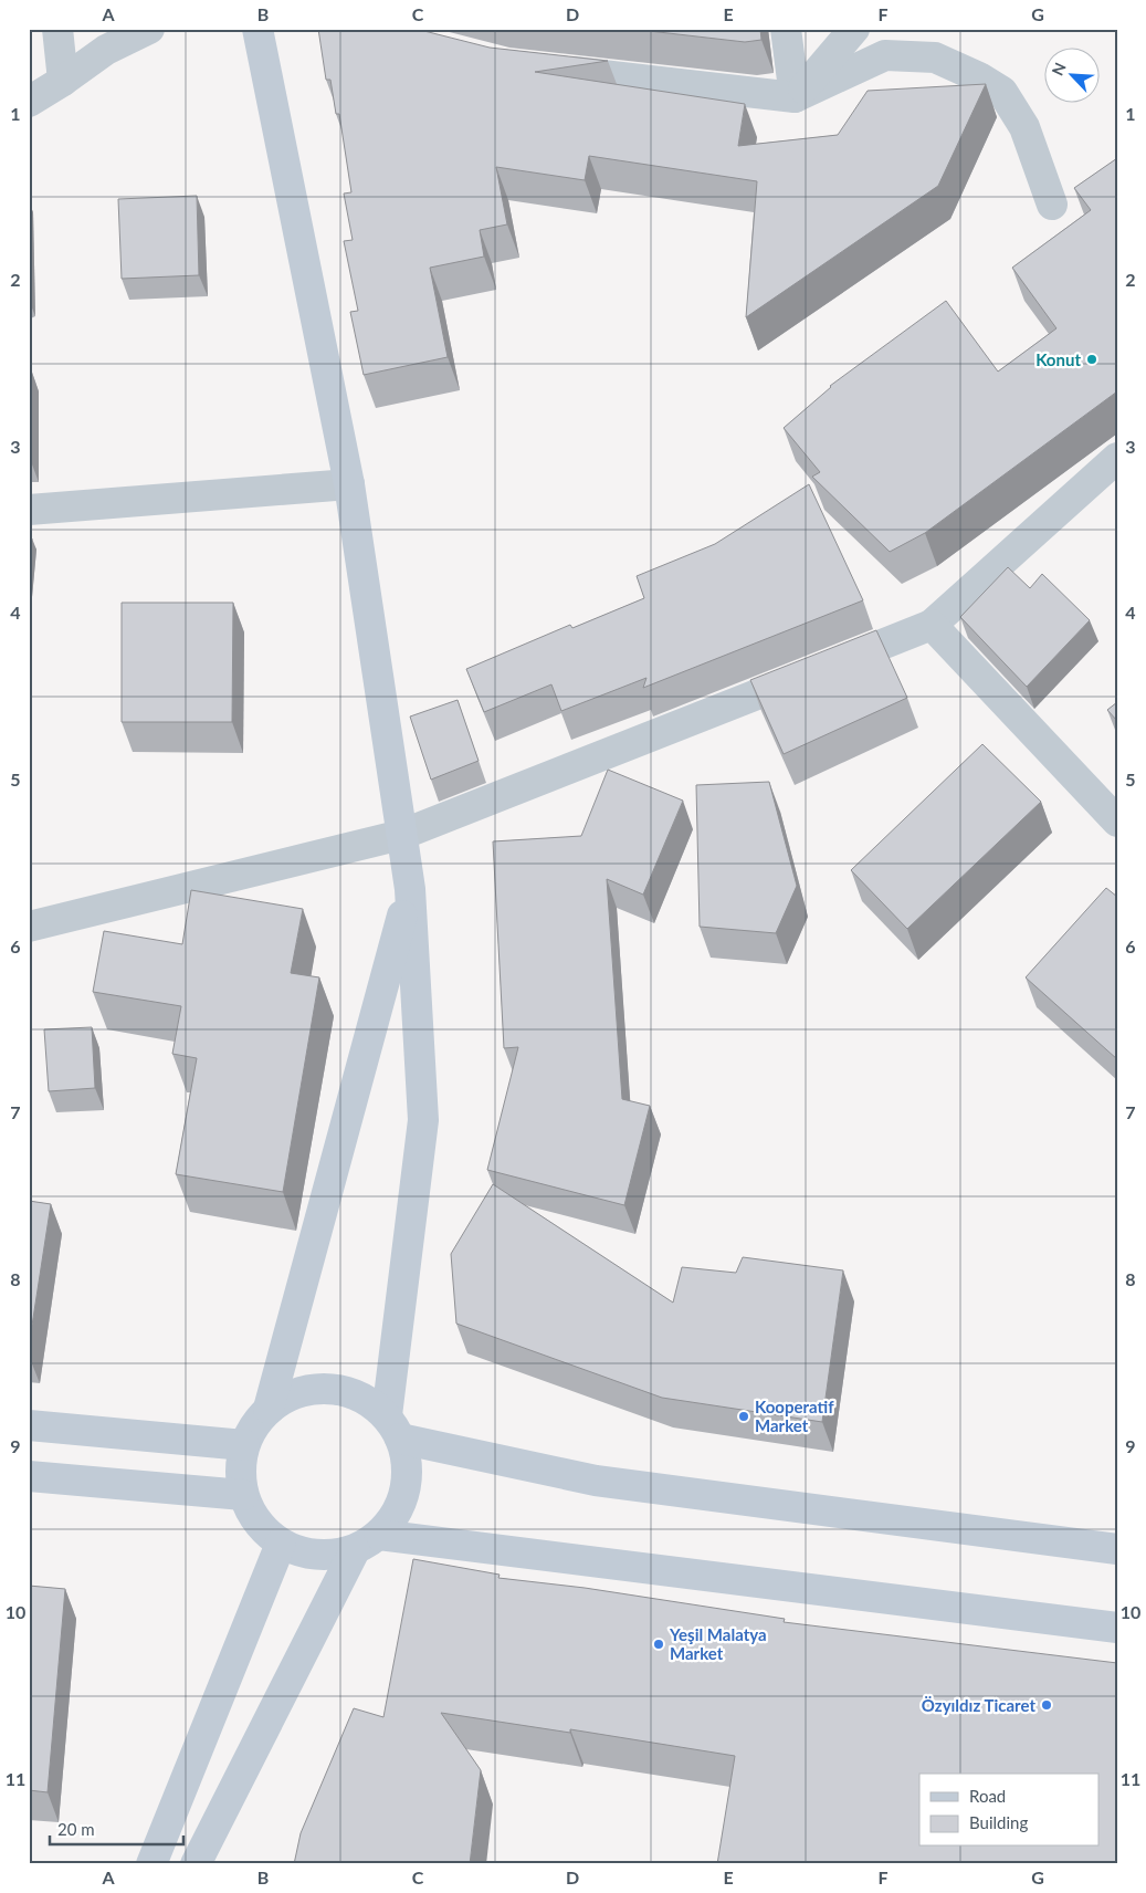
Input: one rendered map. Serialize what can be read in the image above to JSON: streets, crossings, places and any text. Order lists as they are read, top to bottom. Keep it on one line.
{"places":["Konut","Kooperatif Market","Yeşil Malatya Market","Özyıldız Ticaret"],"legend":["Road","Building"],"scale_bar":"20 m","north":"top left","grid":{"columns":["A","B","C","D","E","F","G"],"rows":["1","2","3","4","5","6","7","8","9","10","11"]}}
